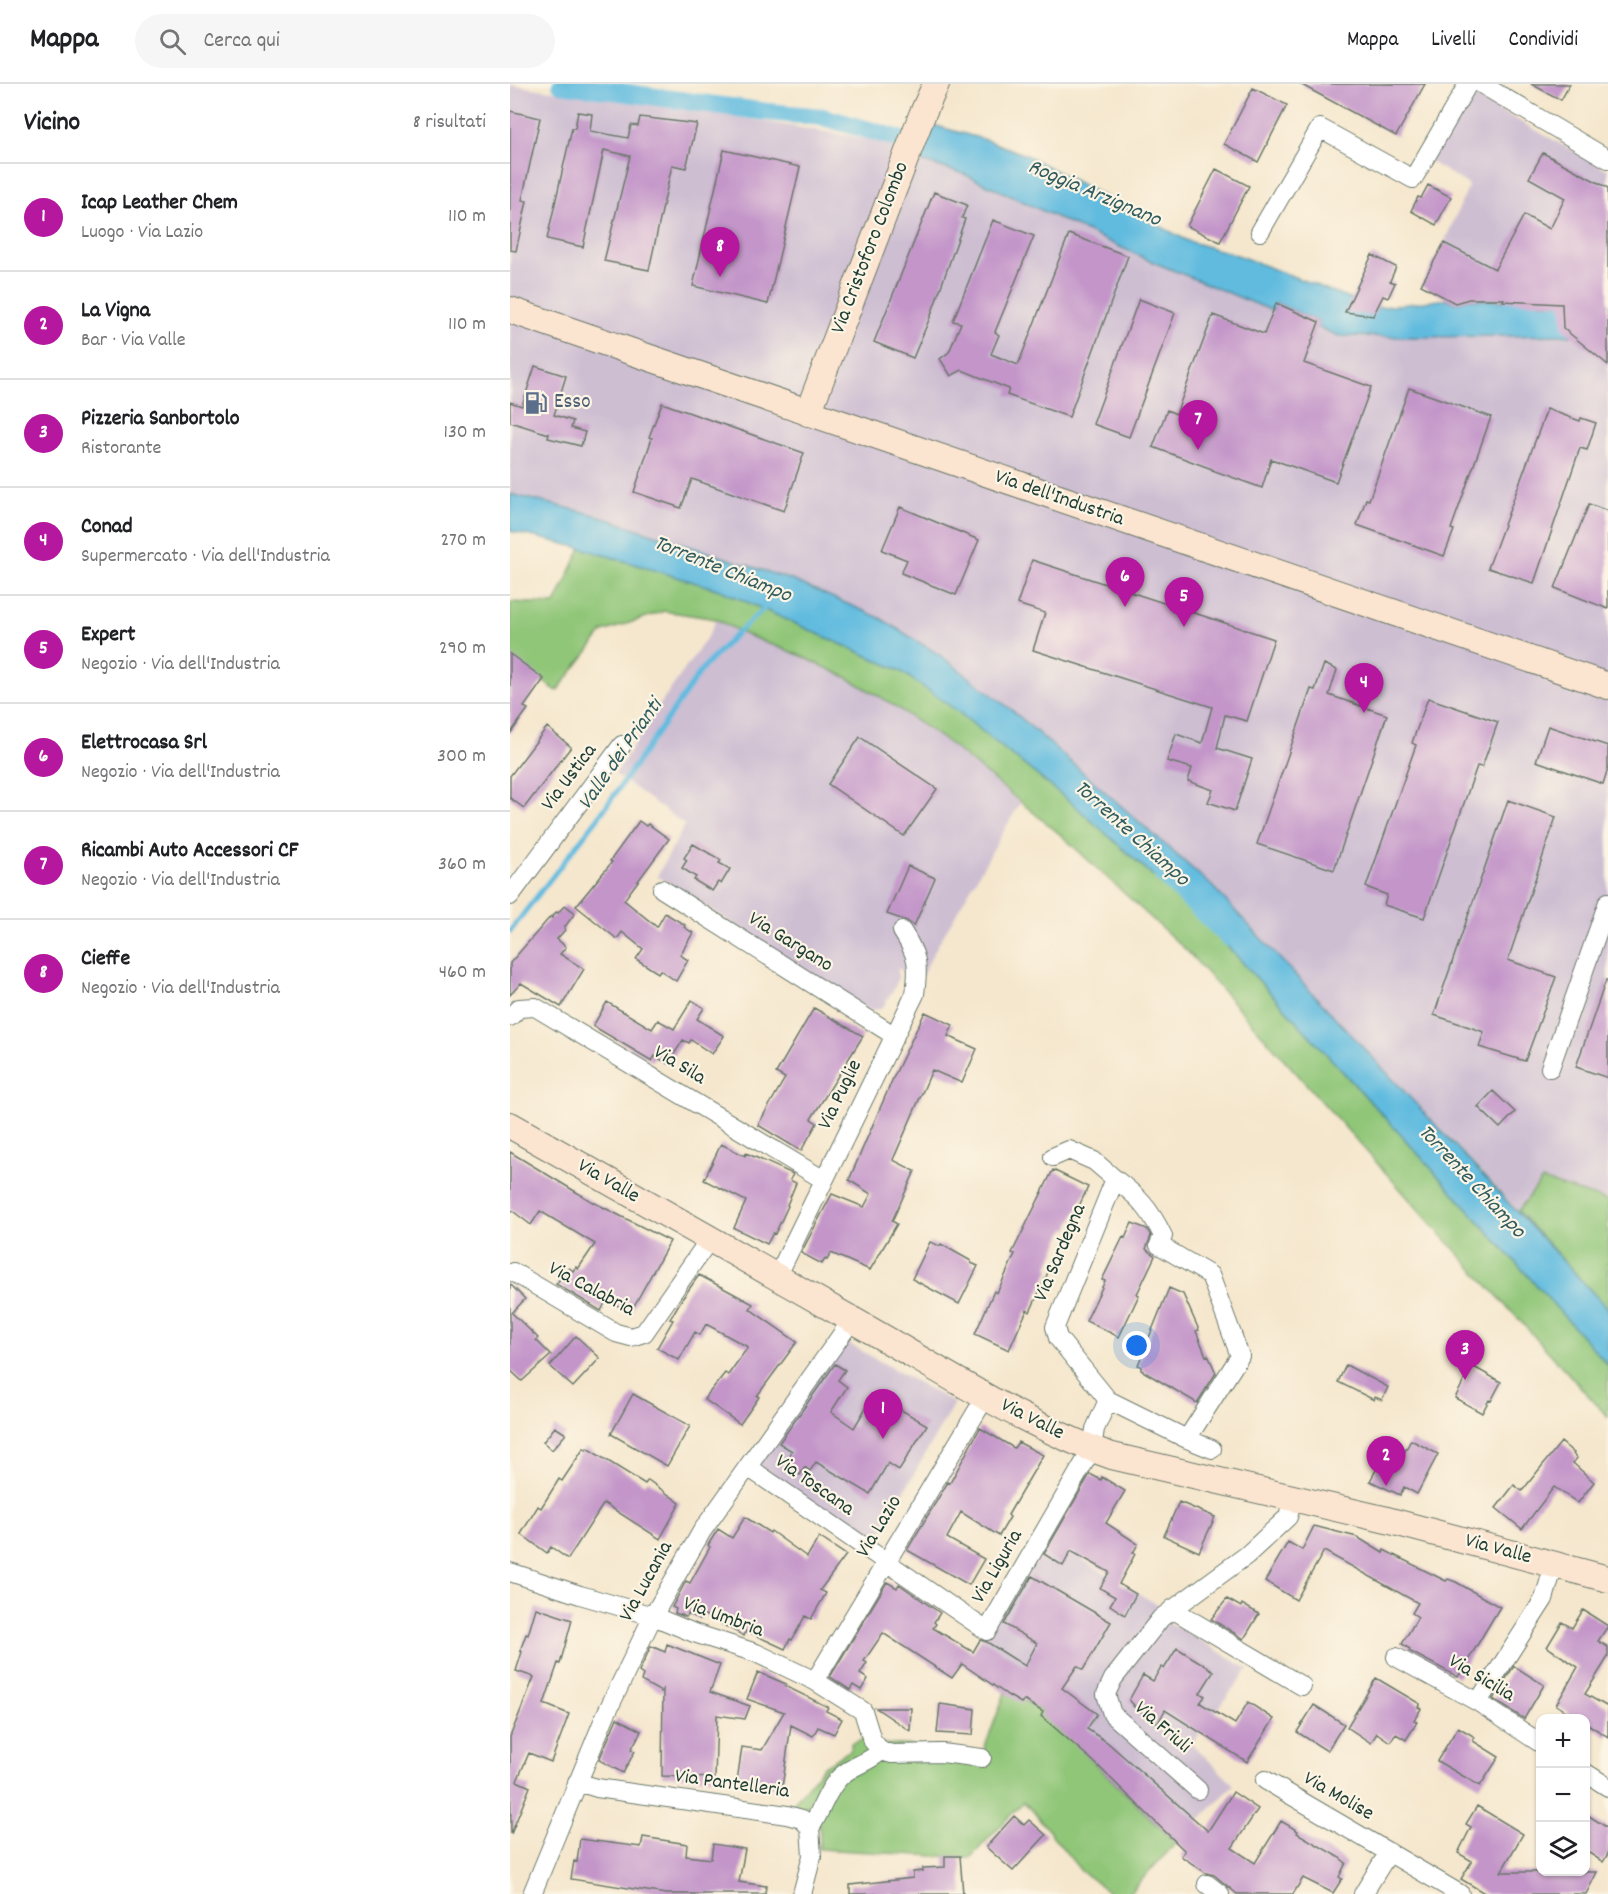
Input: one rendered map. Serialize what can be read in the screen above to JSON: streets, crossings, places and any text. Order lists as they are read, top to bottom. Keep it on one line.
{"streets":{"main road":["Via Cristoforo Colombo","Via dell'Industria","Via Valle"],"street":["Via Ustica","Via Gargano","Via Sila","Via Puglie","Via Sardegna","Via Calabria","Via Toscana","Via Lazio","Via Liguria","Via Lucania","Via Umbria","Via Sicilia","Via Friuli","Via Pantelleria","Via Molise"]},"crossings":[["Via Cristoforo Colombo","Via dell'Industria"],["Via Gargano","Via Puglie"],["Via Sila","Via Puglie"],["Via Puglie","Via Valle"],["Via Valle","Via Calabria"],["Via Valle","Via Lazio"],["Via Valle","Via Liguria"],["Via Valle","Via Lucania"],["Via Valle","Via Friuli"],["Via Toscana","Via Lazio"],["Via Toscana","Via Liguria"],["Via Toscana","Via Lucania"],["Via Lazio","Via Liguria"],["Via Lazio","Via Umbria"],["Via Lucania","Via Umbria"],["Via Lucania","Via Pantelleria"]],"water":["Roggia Arzignano","Torrente Chiampo","Valle dei Prianti"],"places":{"fuel station":["Esso"]},"page":{"header":"Mappa","search":"Cerca qui","nav":["Mappa","Livelli","Condividi"],"heading":["Vicino","8 risultati"],"list":[{"mark":"1","name":"Icap Leather Chem","note":"Luogo · Via Lazio","value":"110 m"},{"mark":"2","name":"La Vigna","note":"Bar · Via Valle","value":"110 m"},{"mark":"3","name":"Pizzeria Sanbortolo","note":"Ristorante","value":"130 m"},{"mark":"4","name":"Conad","note":"Supermercato · Via dell'Industria","value":"270 m"},{"mark":"5","name":"Expert","note":"Negozio · Via dell'Industria","value":"290 m"},{"mark":"6","name":"Elettrocasa Srl","note":"Negozio · Via dell'Industria","value":"300 m"},{"mark":"7","name":"Ricambi Auto Accessori CF","note":"Negozio · Via dell'Industria","value":"360 m"},{"mark":"8","name":"Cieffe","note":"Negozio · Via dell'Industria","value":"460 m"}],"pins":["8","7","6","5","4","3","1","2"],"map_buttons":["+","−"]}}
